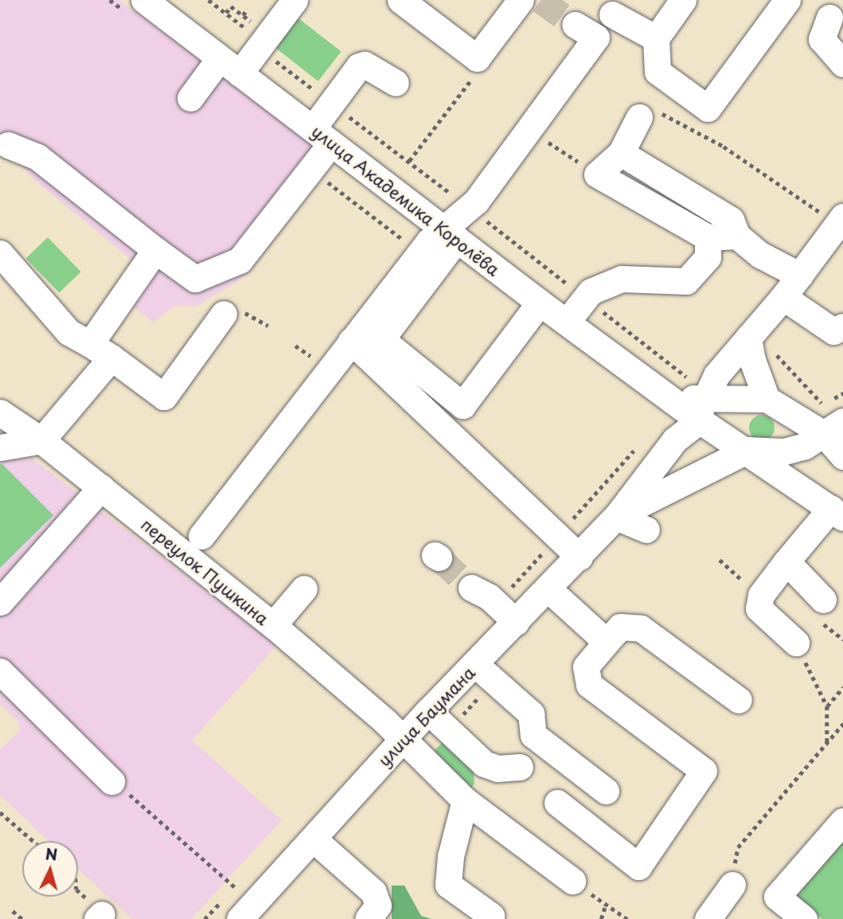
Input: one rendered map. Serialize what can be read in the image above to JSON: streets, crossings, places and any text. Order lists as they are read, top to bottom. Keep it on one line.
{"streets":{"street":["улица Академика Королёва","переулок Пушкина","улица Баумана"]},"crossings":[["улица Академика Королёва","улица Баумана"],["переулок Пушкина","улица Баумана"]],"north":"top"}
